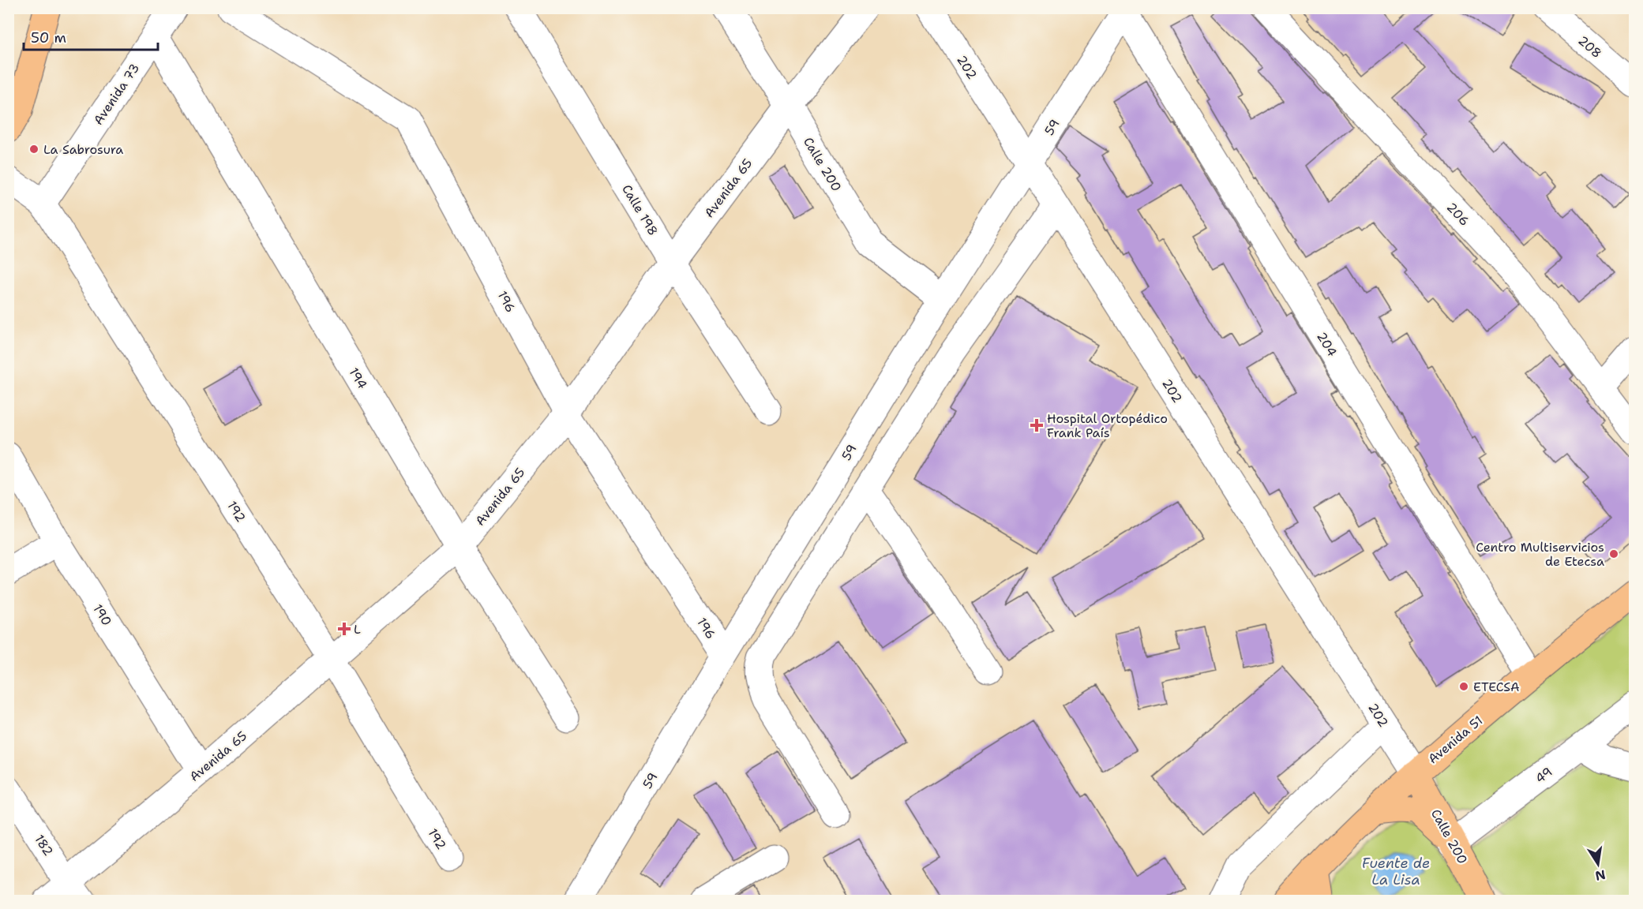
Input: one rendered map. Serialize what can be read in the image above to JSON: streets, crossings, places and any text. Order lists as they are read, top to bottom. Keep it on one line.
{"streets":{"main road":["Calle 200","Avenida 51"],"street":["208","202","Avenida 73","59","Avenida 65","Calle 198","206","196","204","194","192","190","49","182"]},"crossings":[["202","59"],["202","Calle 200"],["202","Avenida 51"],["Avenida 73","194"],["Avenida 73","192"],["59","Calle 200"],["59","196"],["59","204"],["Calle 200","Avenida 65"],["Calle 200","Avenida 51"],["Calle 200","49"],["Avenida 65","Calle 198"],["Avenida 65","196"],["Avenida 65","194"],["Avenida 65","192"],["Avenida 65","190"],["Avenida 65","182"],["204","Avenida 51"]],"water":["Fuente de La Lisa"],"places":{"other":["La Sabrosura","Centro Multiservicios de Etecsa","ETECSA"],"health":["Hospital Ortopédico Frank País","L"]},"scale_bar":"50 m","north":"bottom"}
